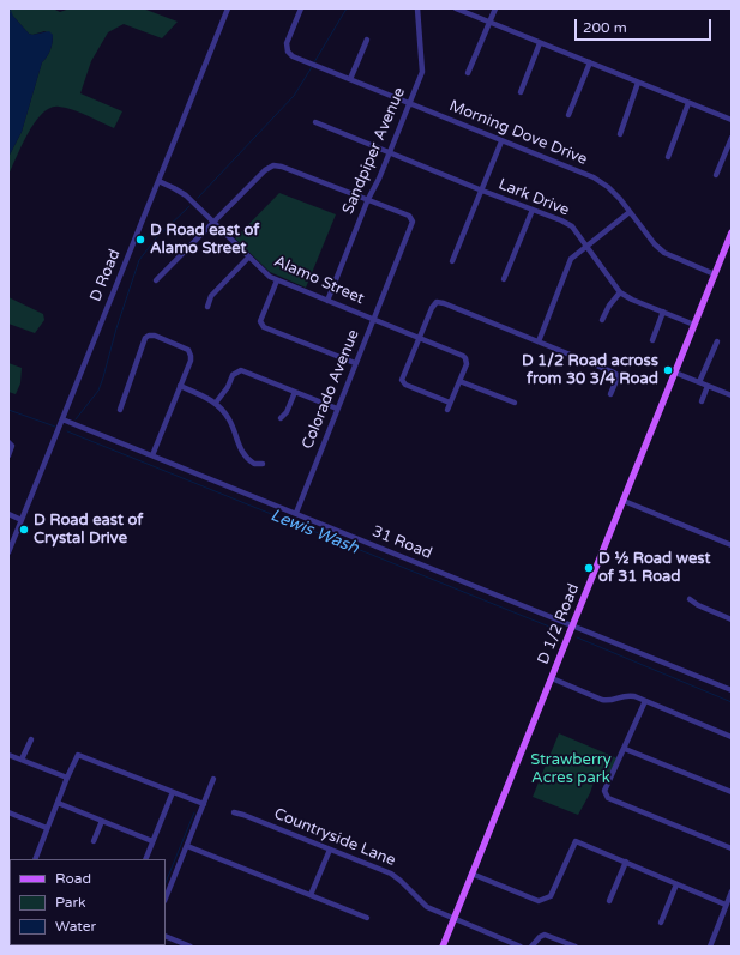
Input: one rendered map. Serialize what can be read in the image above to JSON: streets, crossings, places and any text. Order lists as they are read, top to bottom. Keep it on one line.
{"streets":{"main road":["D 1/2 Road"],"street":["Morning Dove Drive","Sandpiper Avenue","Lark Drive","D Road","Alamo Street","Colorado Avenue","31 Road","Countryside Lane"]},"crossings":[["Morning Dove Drive","Sandpiper Avenue"],["Morning Dove Drive","D 1/2 Road"],["Sandpiper Avenue","Lark Drive"],["Sandpiper Avenue","Alamo Street"],["Sandpiper Avenue","Colorado Avenue"],["Lark Drive","D 1/2 Road"],["D Road","Alamo Street"],["D Road","31 Road"],["Alamo Street","Colorado Avenue"],["Colorado Avenue","31 Road"],["31 Road","D 1/2 Road"],["D 1/2 Road","Countryside Lane"]],"water":["Lewis Wash"],"parks":["Strawberry Acres park"],"places":["D Road east of Alamo Street","D 1/2 Road across from 30 3/4 Road","D Road east of Crystal Drive","D ½ Road west of 31 Road"],"legend":["Road","Park","Water"],"scale_bar":"200 m"}
